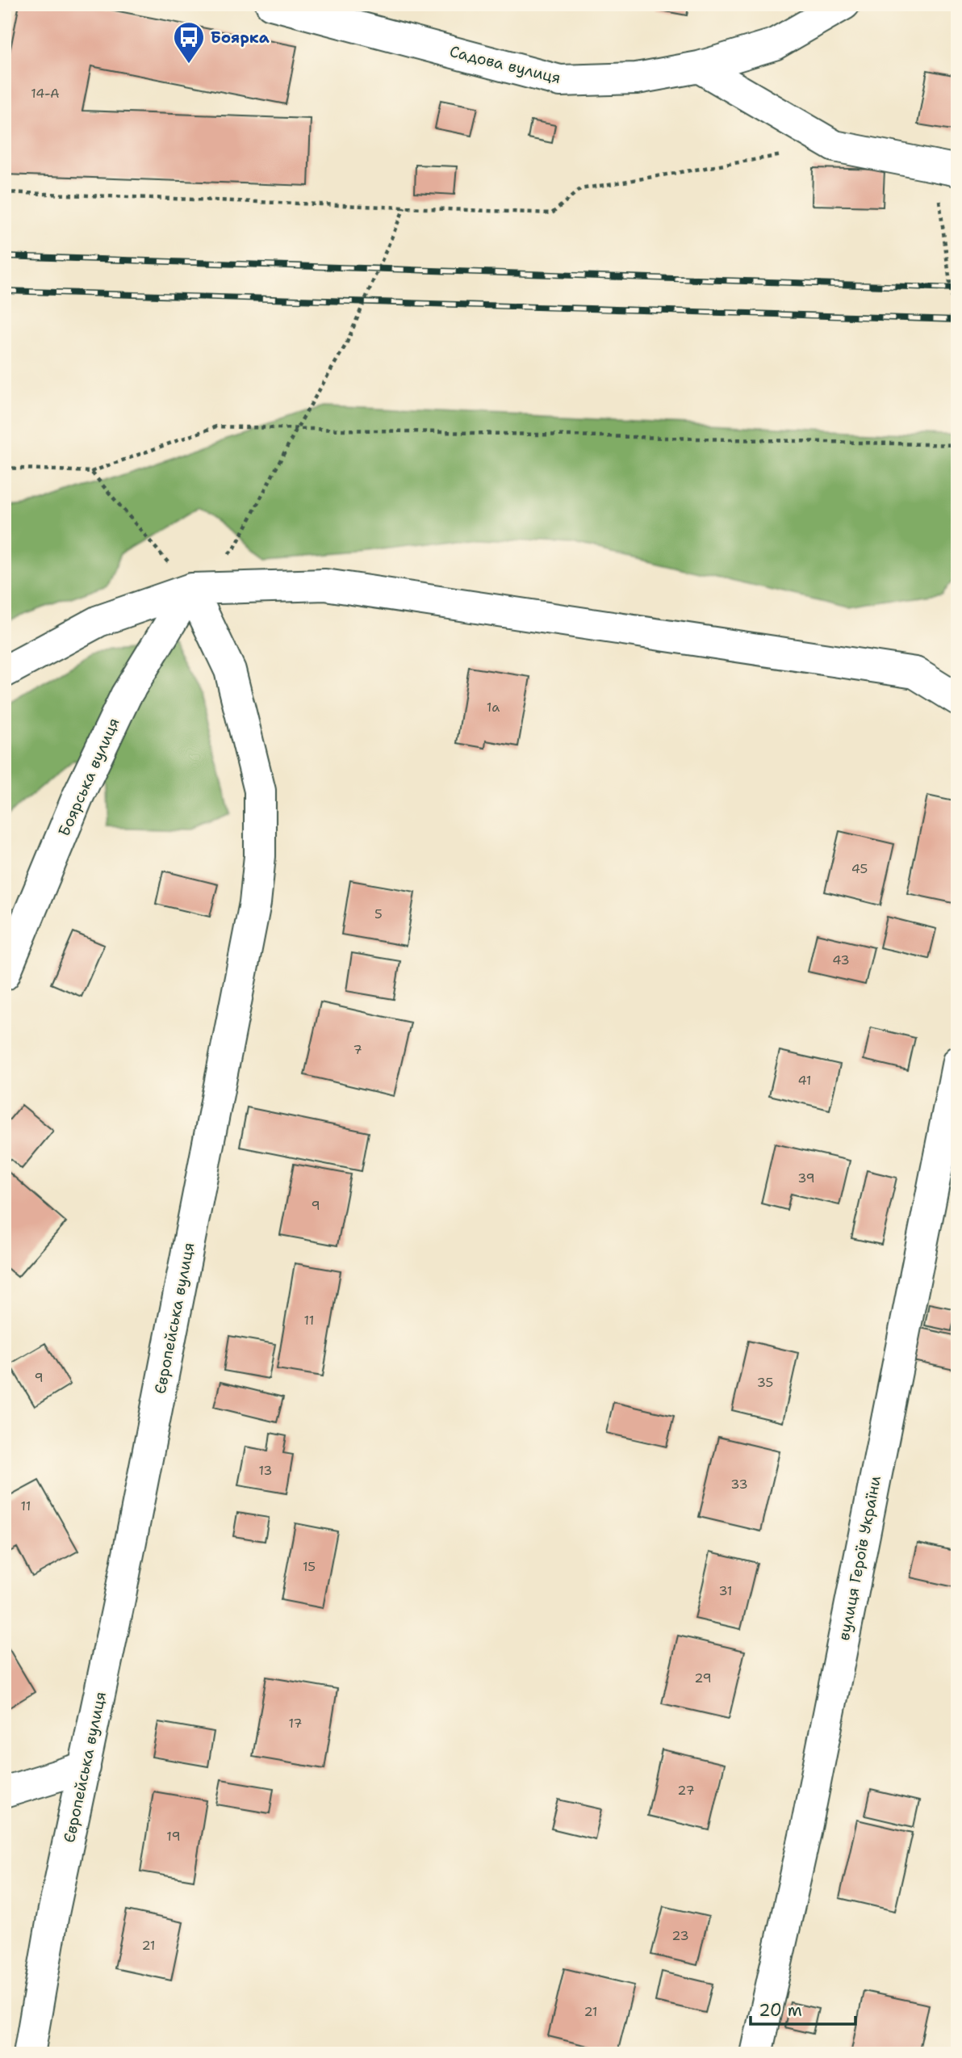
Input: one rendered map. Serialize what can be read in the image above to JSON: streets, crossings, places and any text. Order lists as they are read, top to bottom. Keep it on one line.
{"streets":{"street":["Садова вулиця","Боярська вулиця","Європейська вулиця","вулиця Героїв України"]},"crossings":[["Боярська вулиця","Європейська вулиця"]],"places":{"bus stop":["Боярка"]},"house_numbers":["14-А","1а","45","5","43","7","41","39","9","11","9","35","13","33","11","15","31","29","17","27","19","23","21","21"],"scale_bar":"20 m"}
